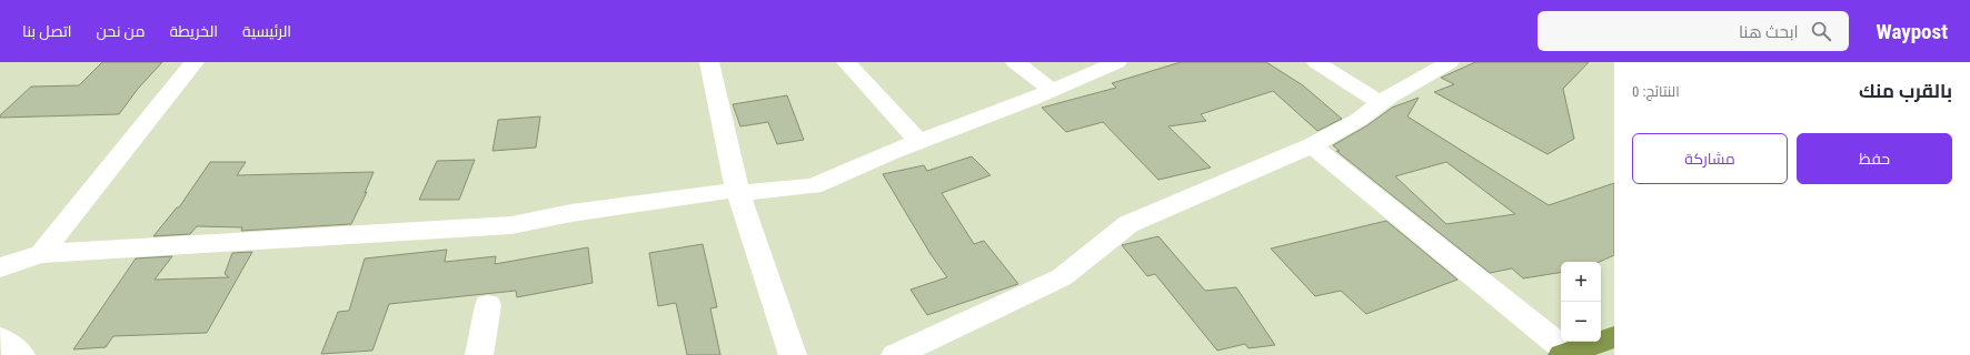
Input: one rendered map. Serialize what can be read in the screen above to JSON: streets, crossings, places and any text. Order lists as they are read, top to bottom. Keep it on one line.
{"page":{"header":"Waypost","search":"ابحث هنا","nav":["الرئيسية","الخريطة","من نحن","اتصل بنا"],"heading":["بالقرب منك","النتائج: 0"],"buttons":["حفظ","مشاركة"],"map_buttons":["+","−"]}}
